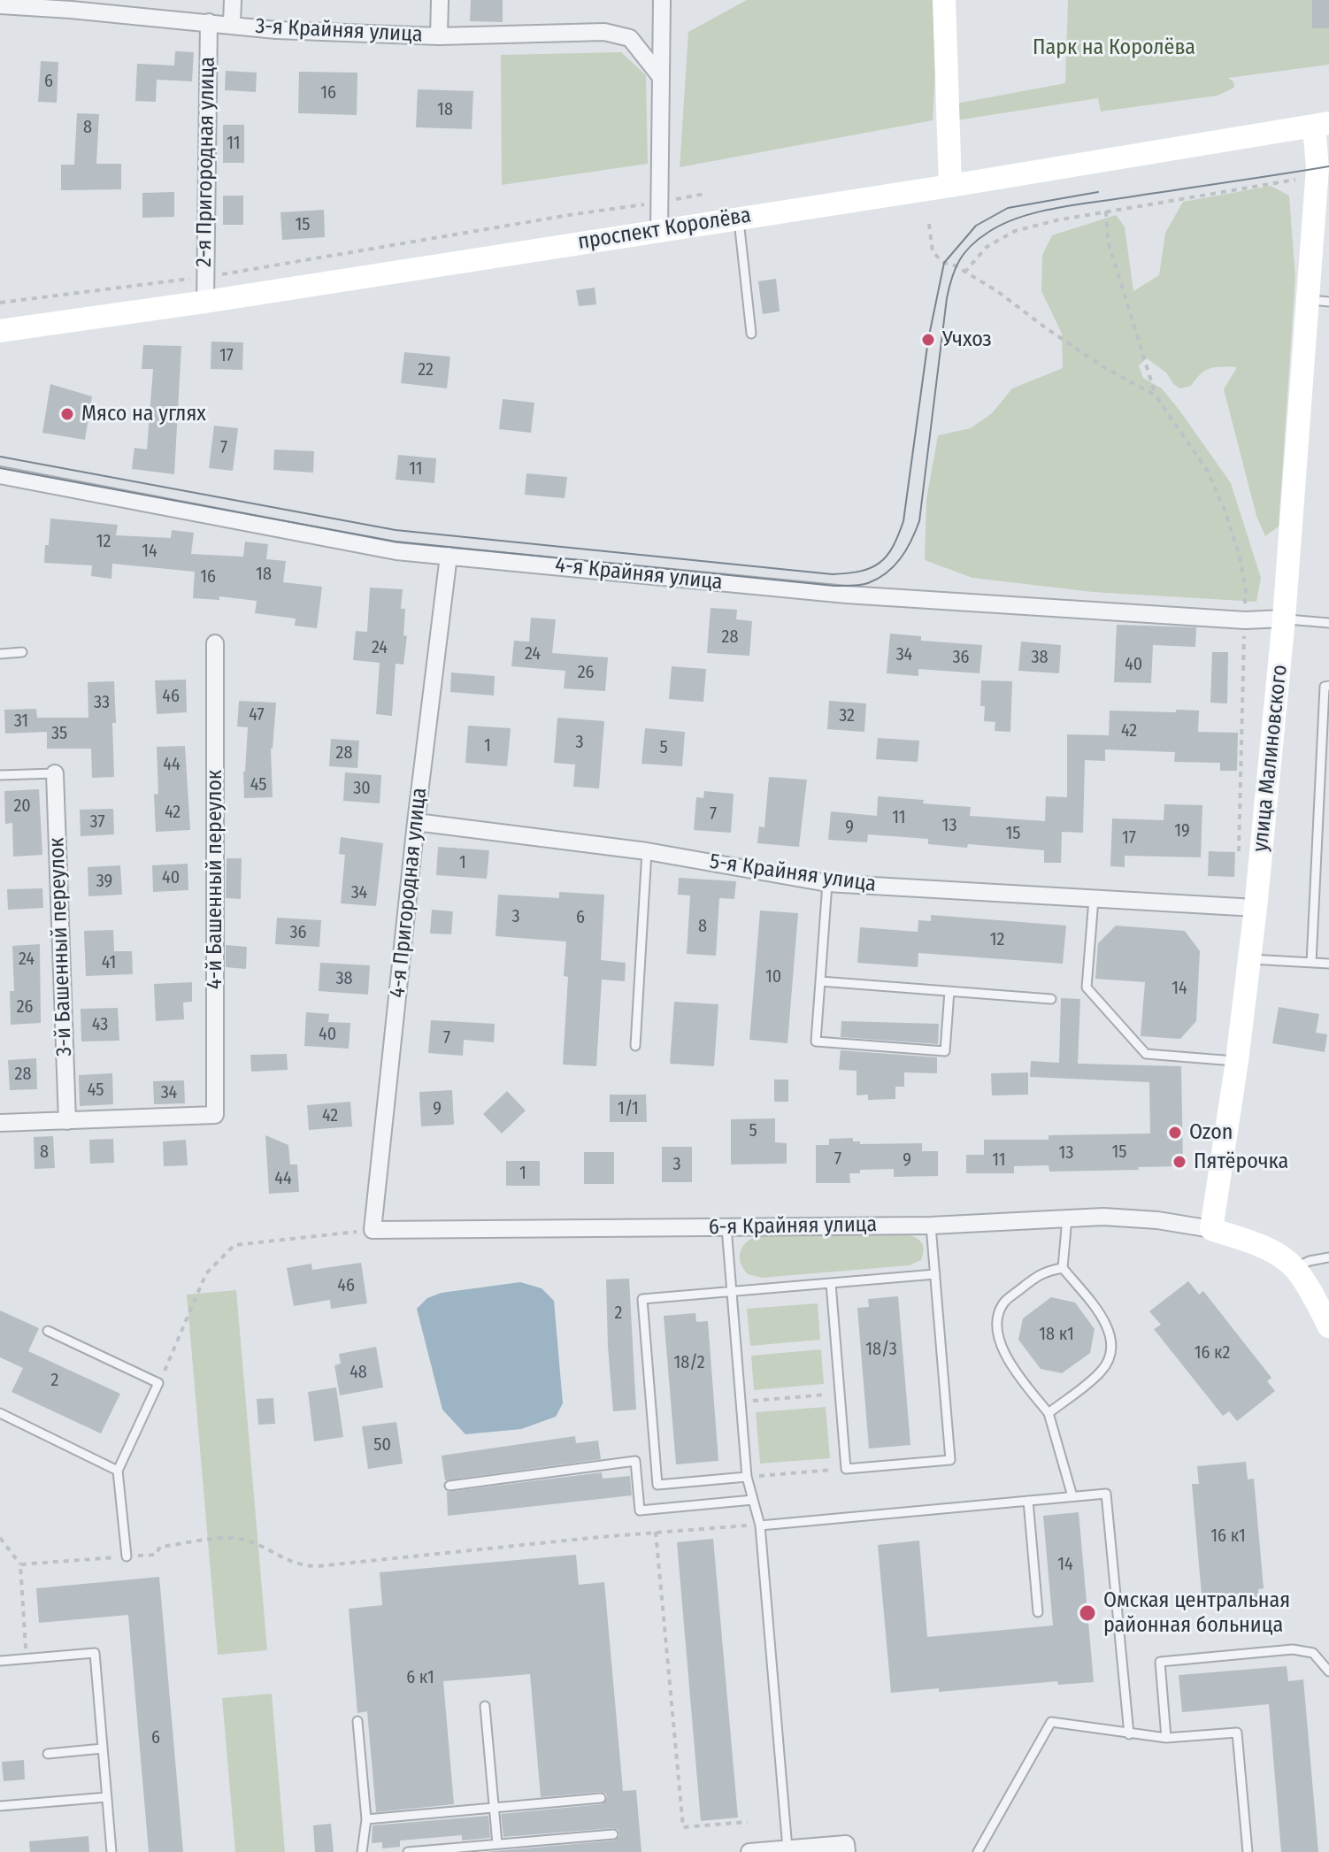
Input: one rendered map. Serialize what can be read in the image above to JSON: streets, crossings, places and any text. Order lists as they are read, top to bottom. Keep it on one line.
{"streets":{"street":["3-я Крайняя улица","2-я Пригородная улица","проспект Королёва","4-я Крайняя улица","улица Малиновского","5-я Крайняя улица","4-й Башенный переулок","4-я Пригородная улица","3-й Башенный переулок","6-я Крайняя улица"]},"crossings":[["3-я Крайняя улица","2-я Пригородная улица"],["2-я Пригородная улица","проспект Королёва"],["проспект Королёва","улица Малиновского"],["4-я Крайняя улица","улица Малиновского"],["4-я Крайняя улица","4-я Пригородная улица"],["улица Малиновского","5-я Крайняя улица"],["улица Малиновского","6-я Крайняя улица"],["5-я Крайняя улица","4-я Пригородная улица"],["4-й Башенный переулок","3-й Башенный переулок"],["4-я Пригородная улица","6-я Крайняя улица"]],"parks":["Парк на Королёва"],"places":["Учхоз","Мясо на углях","Ozon","Пятёрочка","Омская центральная районная больница"],"house_numbers":["6","16","18","8","11","15","17","22","7","11","12","14","18","16","28","24","24","34","36","38","40","26","46","33","47","32","31","42","35","3","1","5","28","44","45","30","20","42","7","11","37","13","9","19","15","17","1","40","39","34","3","6","8","36","12","24","41","10","38","14","26","43","40","7","28","45","34","9","1/1","42","5","8","15","13","7","9","11","3","1","44","46","2","18 к1","18/3","16 к2","18/2","48","2","50","16 к1","14","6 к1","6"]}
